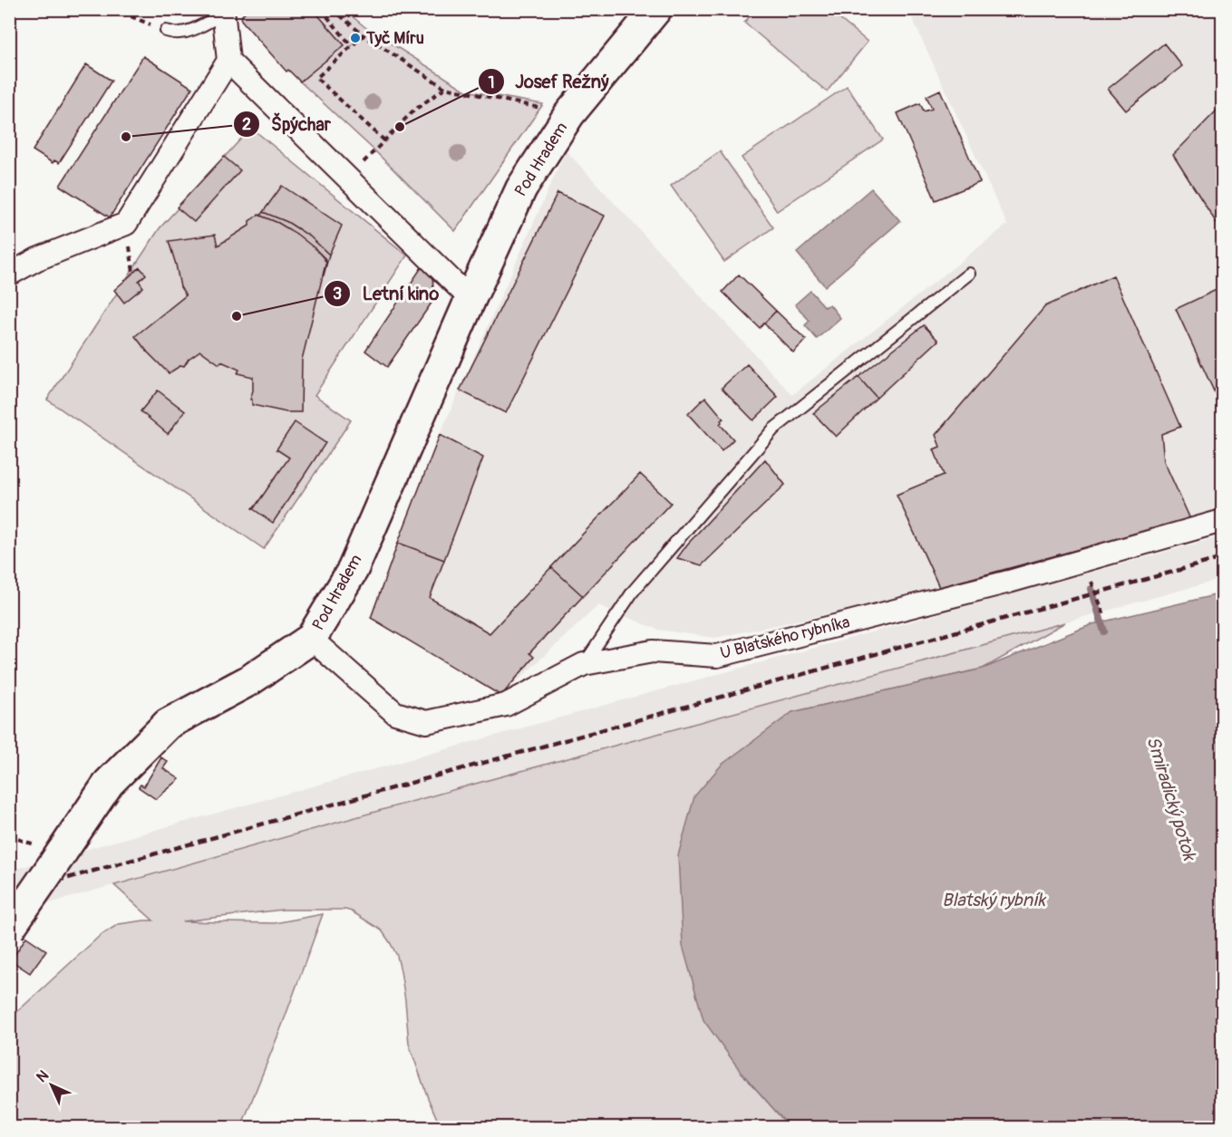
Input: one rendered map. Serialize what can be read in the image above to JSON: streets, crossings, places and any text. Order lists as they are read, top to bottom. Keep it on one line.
{"streets":{"street":["Pod Hradem","U Blatského rybníka"]},"crossings":[["Pod Hradem","U Blatského rybníka"]],"water":["Smiradický potok","Blatský rybník"],"places":["Tyč Míru","Josef Režný","Špýchar","Letní kino"],"north":"top left"}
